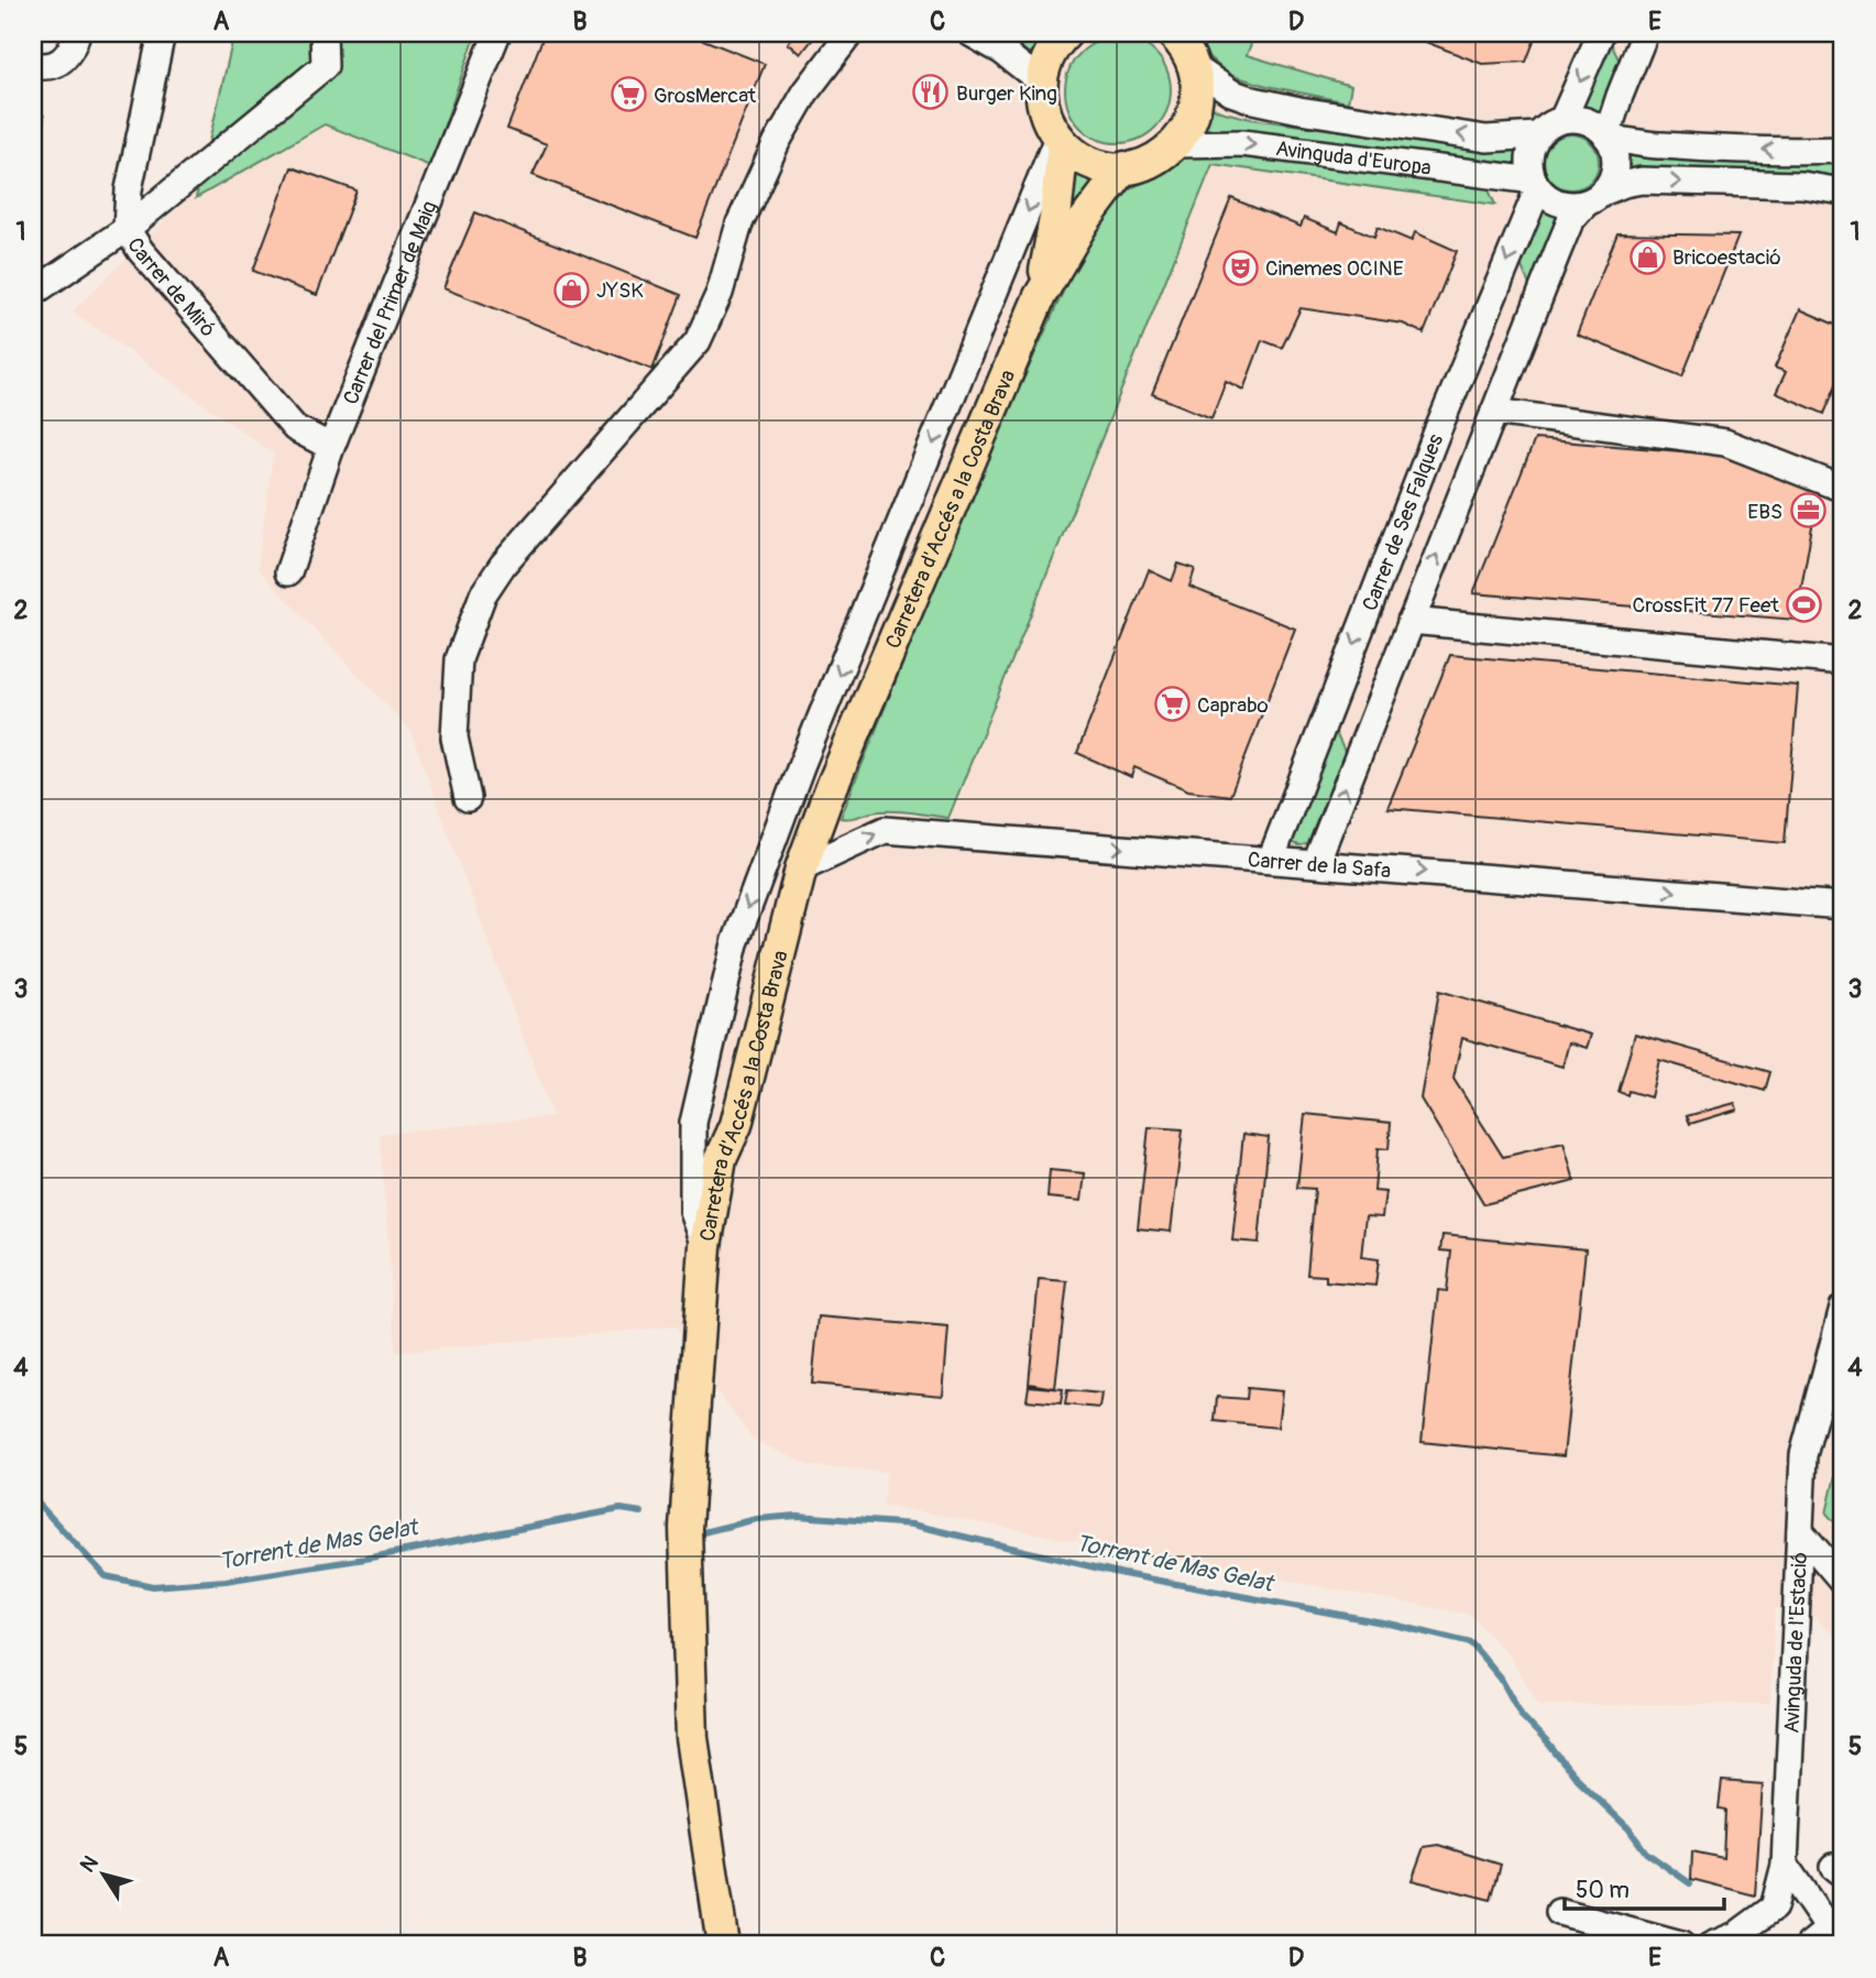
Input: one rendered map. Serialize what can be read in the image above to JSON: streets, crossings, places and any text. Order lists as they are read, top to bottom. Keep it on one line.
{"streets":{"main road":["Carretera d'Accés a la Costa Brava"],"street":["Avinguda d'Europa","Carrer de Miró","Carrer del Primer de Maig","Carrer de Ses Falques","Carrer de la Safa","Avinguda de l'Estació"]},"crossings":[["Avinguda d'Europa","Carrer de Ses Falques"],["Carrer de Miró","Carrer del Primer de Maig"],["Carretera d'Accés a la Costa Brava","Carrer de la Safa"],["Carrer de Ses Falques","Carrer de la Safa"]],"one_way":["Carrer de la Safa"],"water":["Torrent de Mas Gelat"],"places":{"restaurant":["Burger King"],"supermarket":["GrosMercat","Caprabo"],"shop":["Bricoestació","JYSK"],"theatre":["Cinemes OCINE"],"office":["EBS"],"sports":["CrossFit 77 Feet"]},"scale_bar":"50 m","north":"top left","grid":{"columns":["A","B","C","D","E"],"rows":["1","2","3","4","5"]}}
